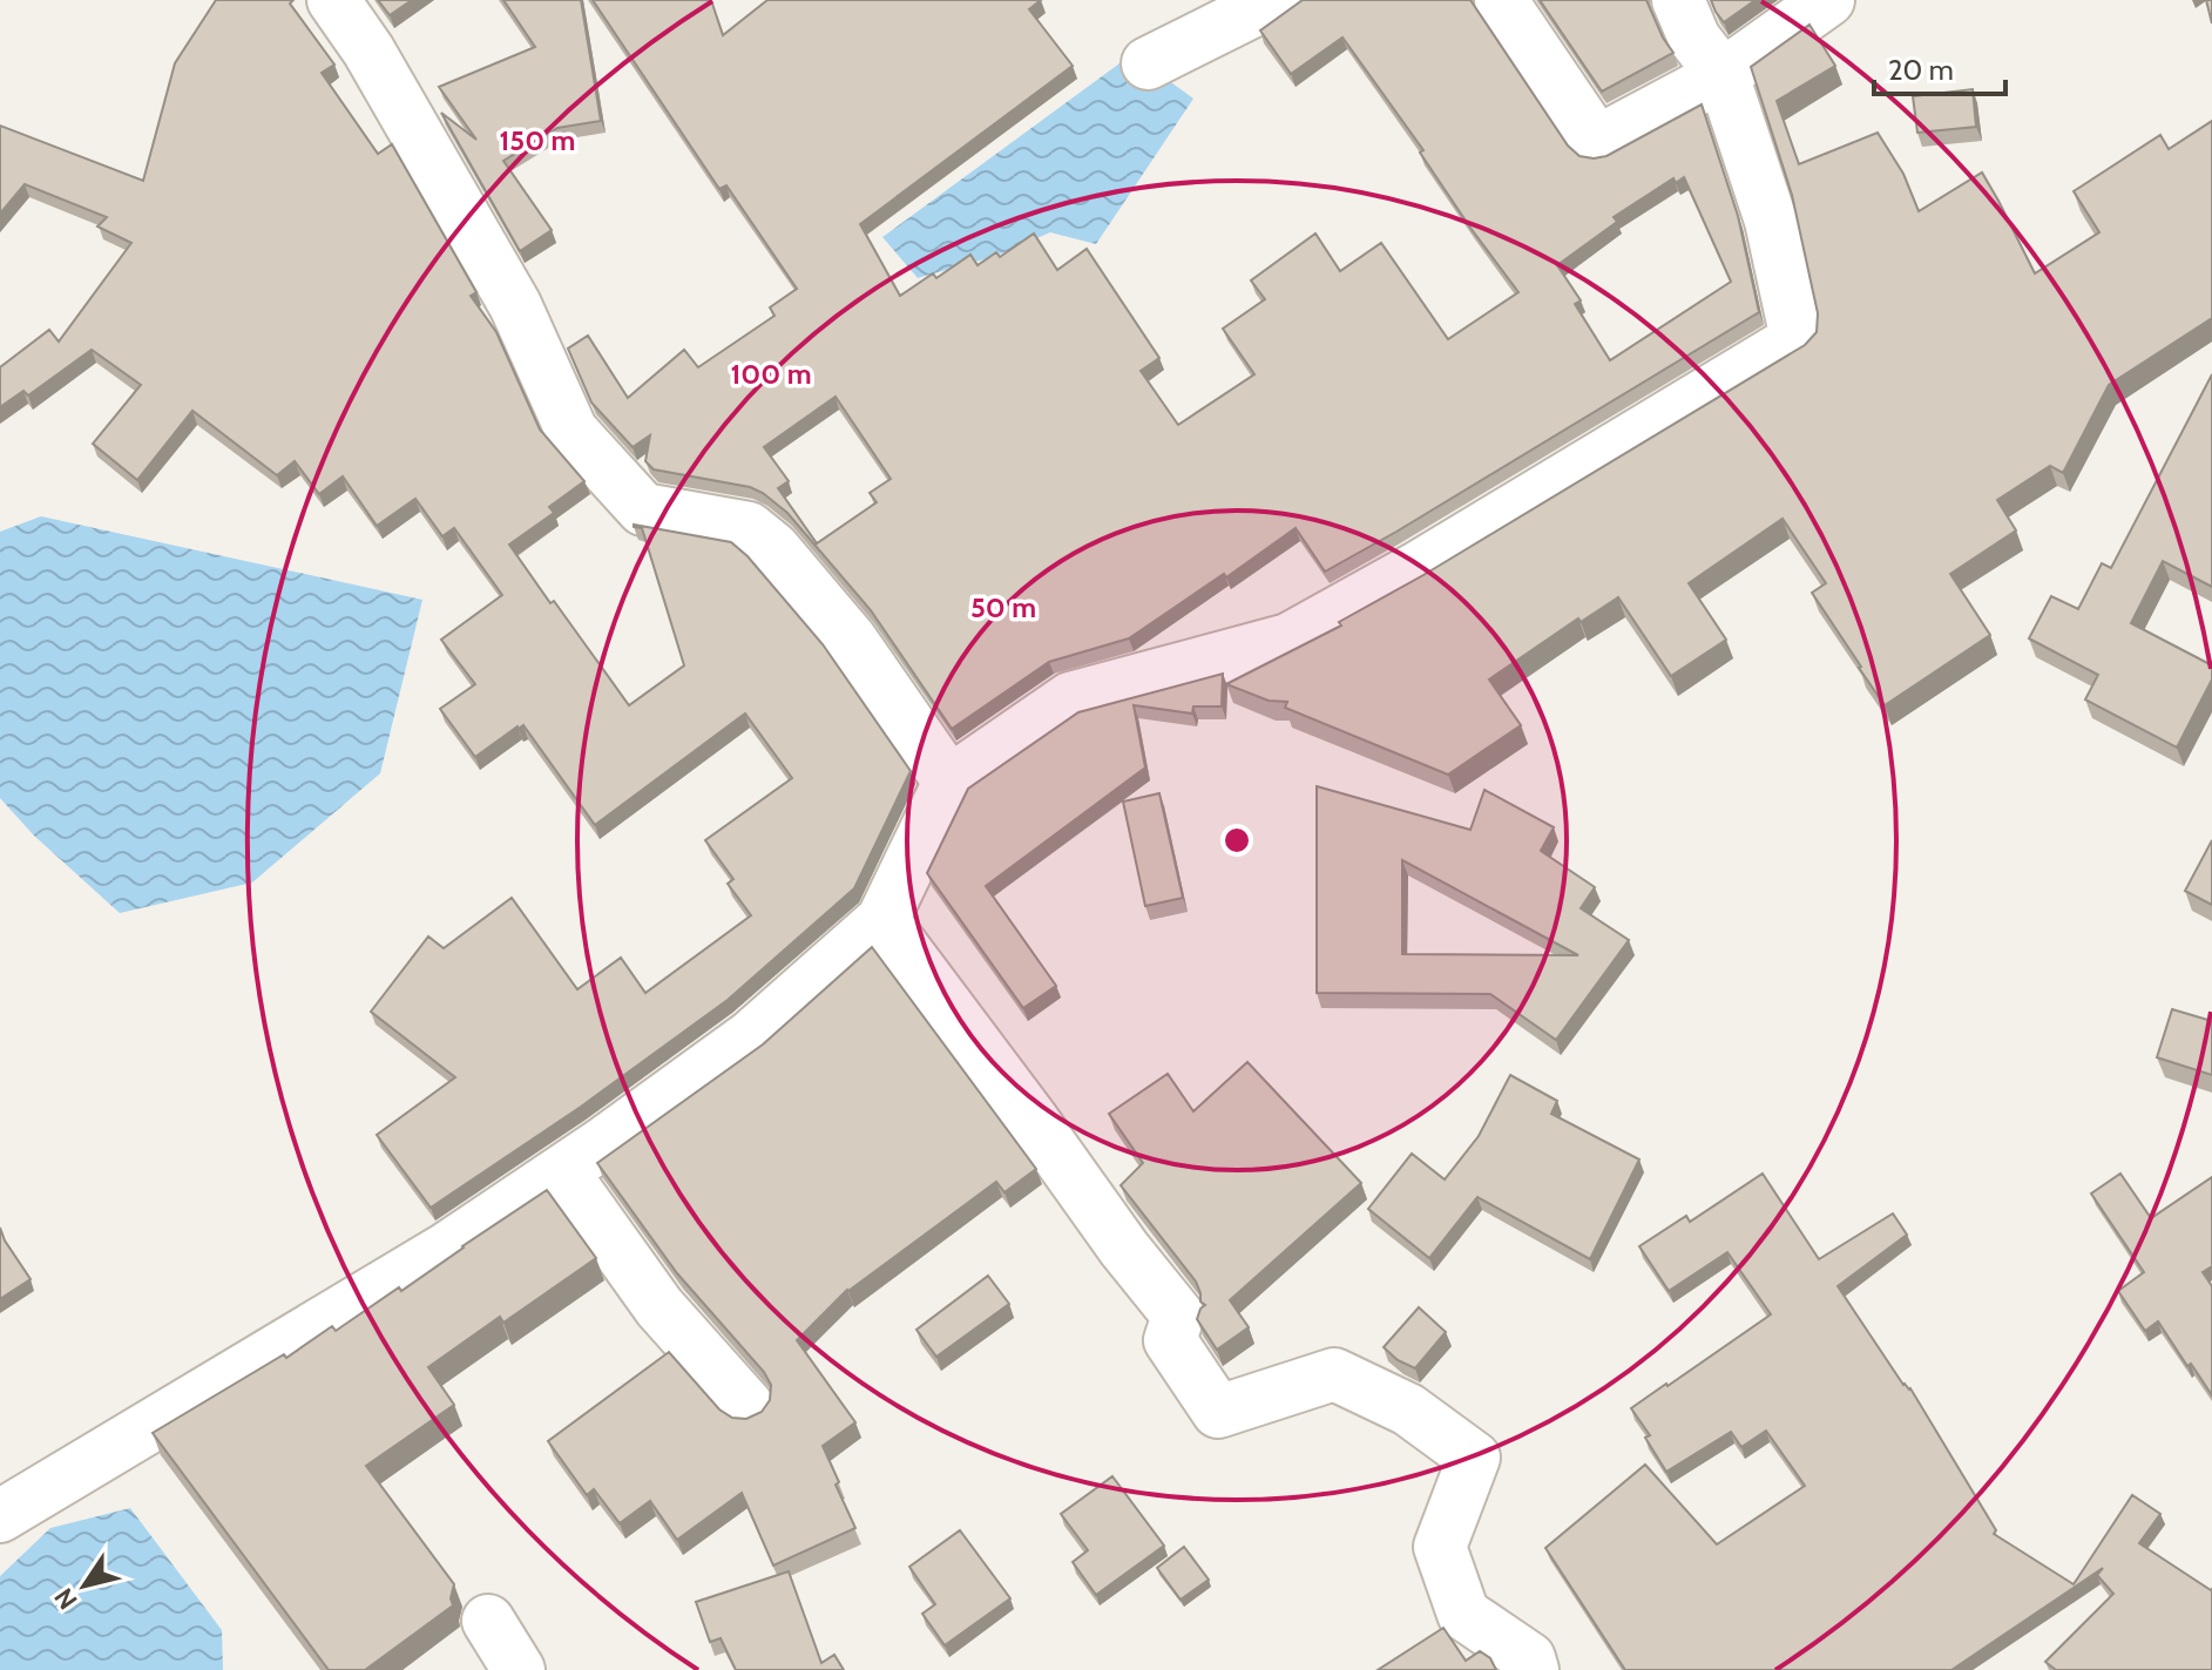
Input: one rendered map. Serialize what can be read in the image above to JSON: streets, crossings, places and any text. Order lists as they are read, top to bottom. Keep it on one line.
{"scale_bar":"20 m","north":"bottom left","rings":["150 m","100 m","50 m"]}
